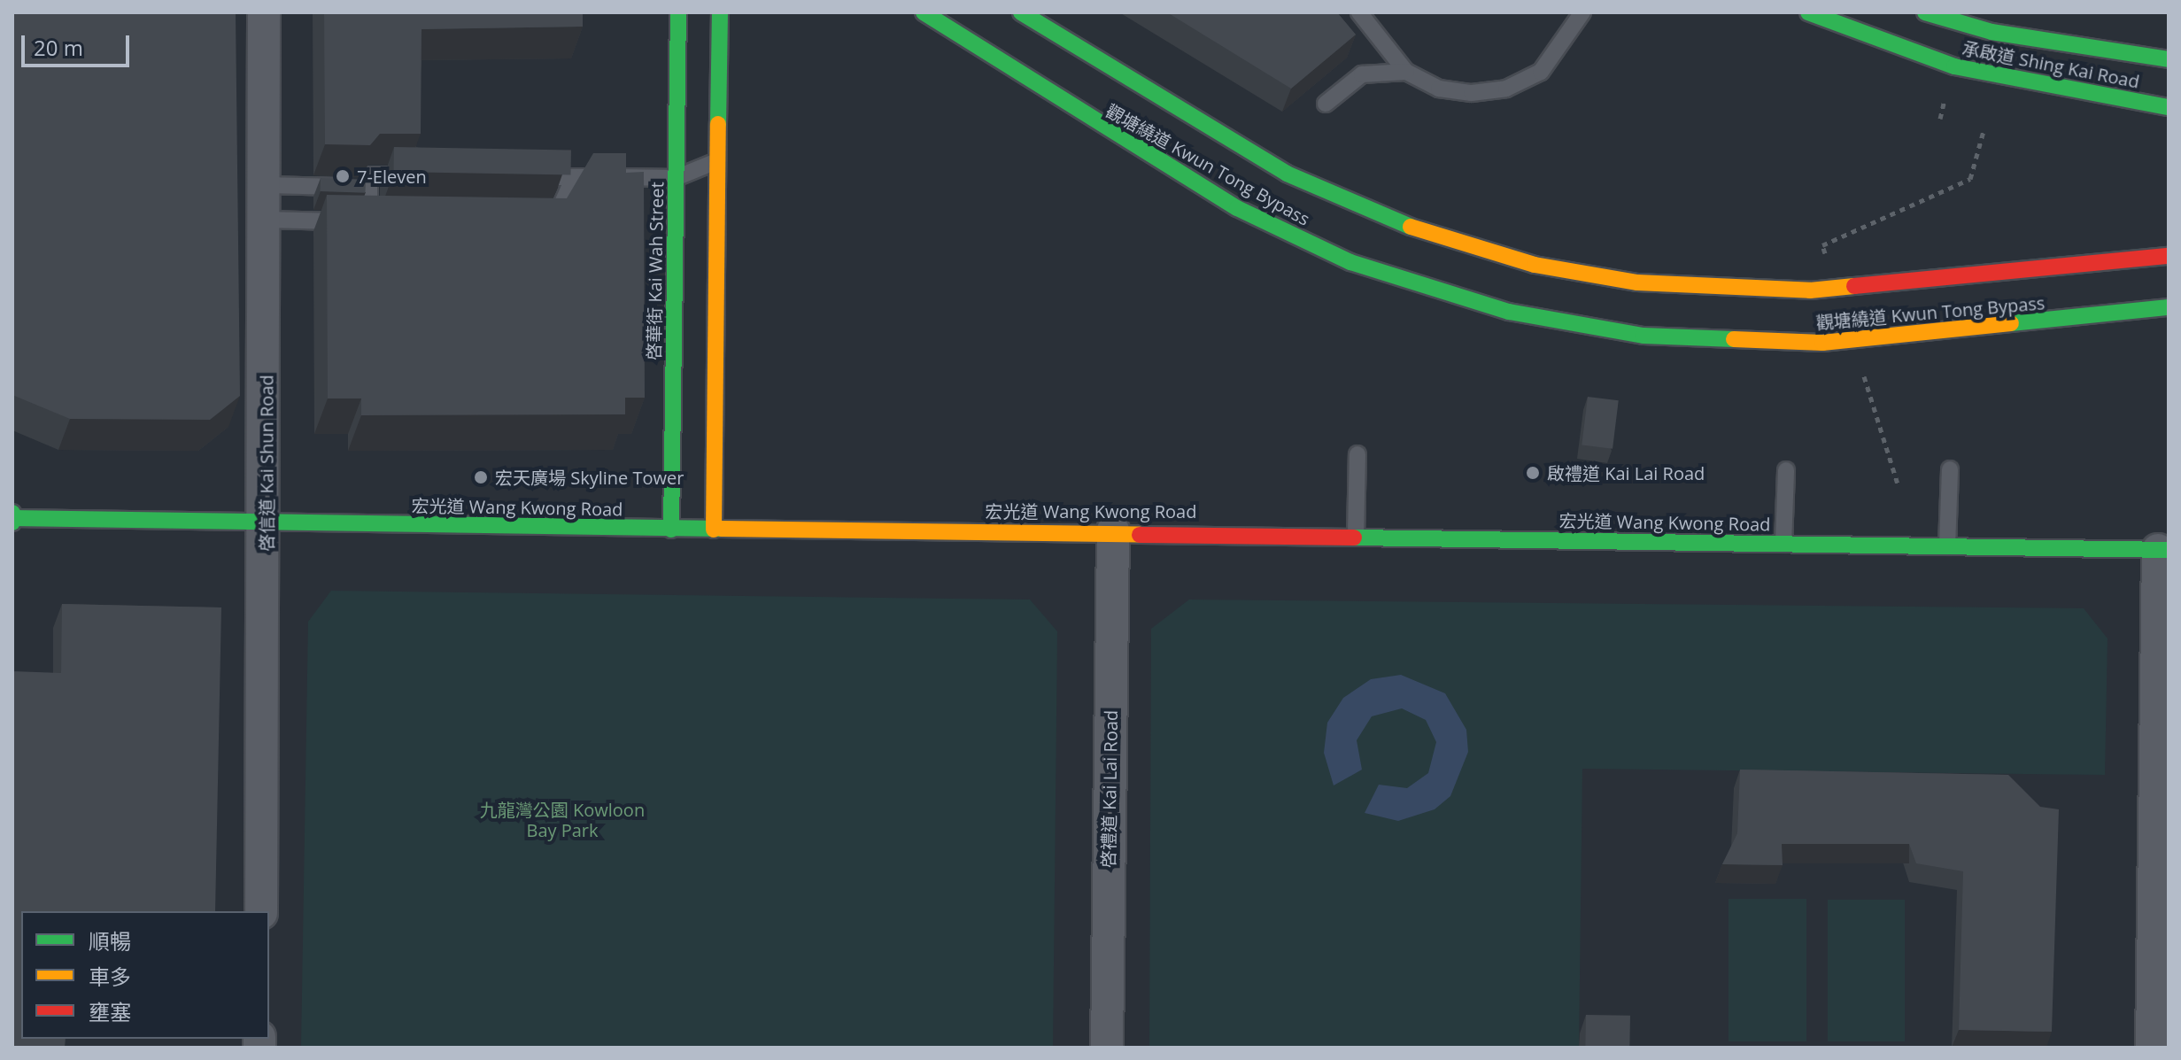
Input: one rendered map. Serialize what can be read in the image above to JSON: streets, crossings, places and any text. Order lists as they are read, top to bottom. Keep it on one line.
{"streets":{"main road":["承啟道 Shing Kai Road","觀塘繞道 Kwun Tong Bypass","啓華街 Kai Wah Street","宏光道 Wang Kwong Road"],"street":["啓信道 Kai Shun Road","啓禮道 Kai Lai Road"]},"crossings":[["啓華街 Kai Wah Street","宏光道 Wang Kwong Road"],["啓信道 Kai Shun Road","宏光道 Wang Kwong Road"],["宏光道 Wang Kwong Road","啓禮道 Kai Lai Road"]],"parks":["九龍灣公園 Kowloon Bay Park"],"places":["7-Eleven","啟禮道 Kai Lai Road","宏天廣場 Skyline Tower"],"legend":["順暢","車多","壅塞"],"scale_bar":"20 m"}
